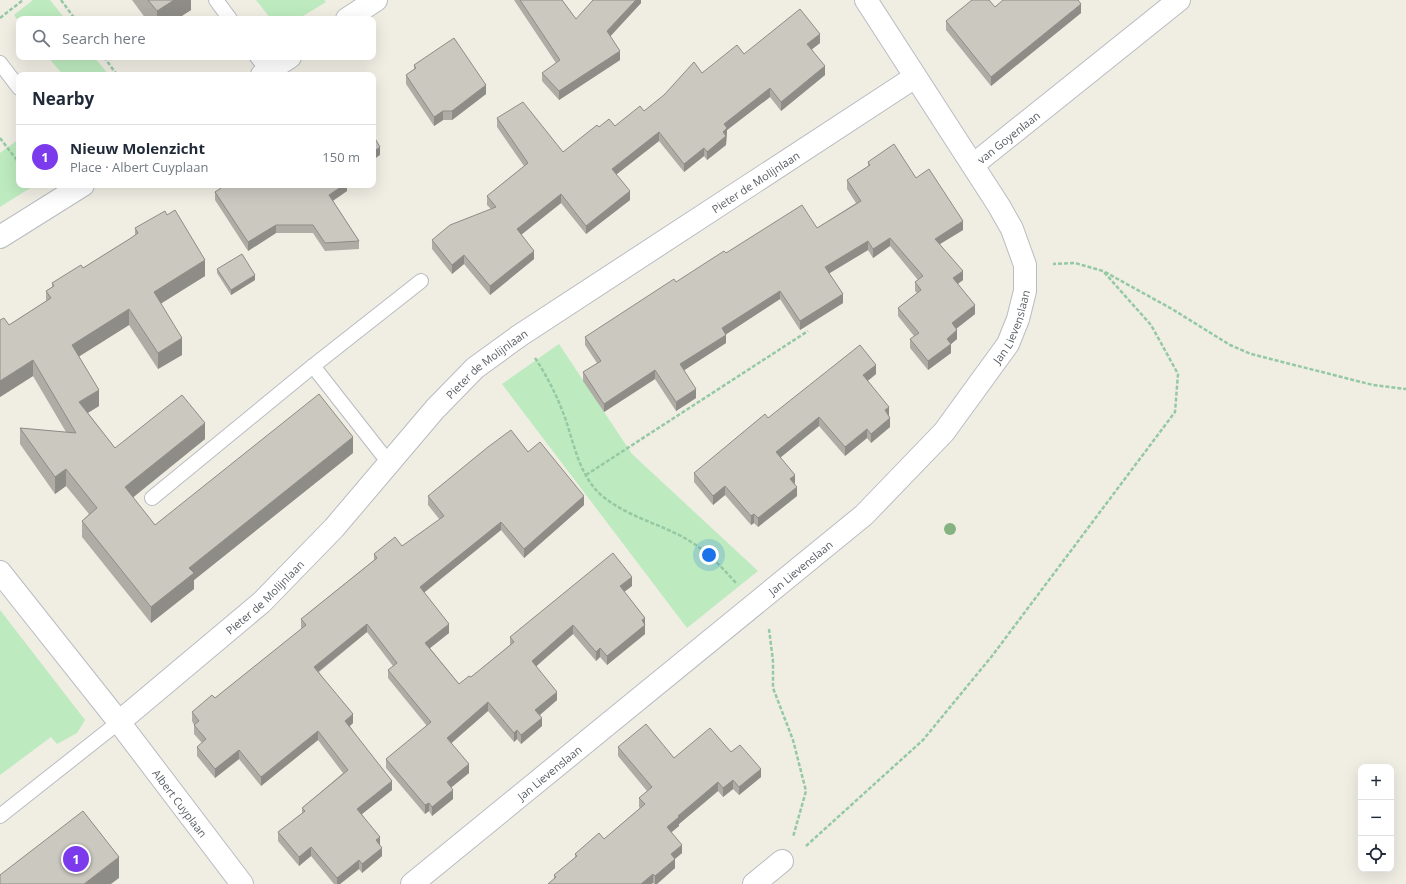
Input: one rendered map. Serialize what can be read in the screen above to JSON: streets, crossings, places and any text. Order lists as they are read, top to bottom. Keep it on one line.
{"streets":{"street":["van Goyenlaan","Pieter de Molijnlaan","Jan Lievenslaan","Albert Cuyplaan"]},"crossings":[["van Goyenlaan","Pieter de Molijnlaan"],["van Goyenlaan","Jan Lievenslaan"],["Pieter de Molijnlaan","Albert Cuyplaan"]],"page":{"search":"Search here","heading":"Nearby","list":[{"mark":"1","name":"Nieuw Molenzicht","note":"Place · Albert Cuyplaan","value":"150 m"}],"map_buttons":["+","−"],"pins":"1"}}
